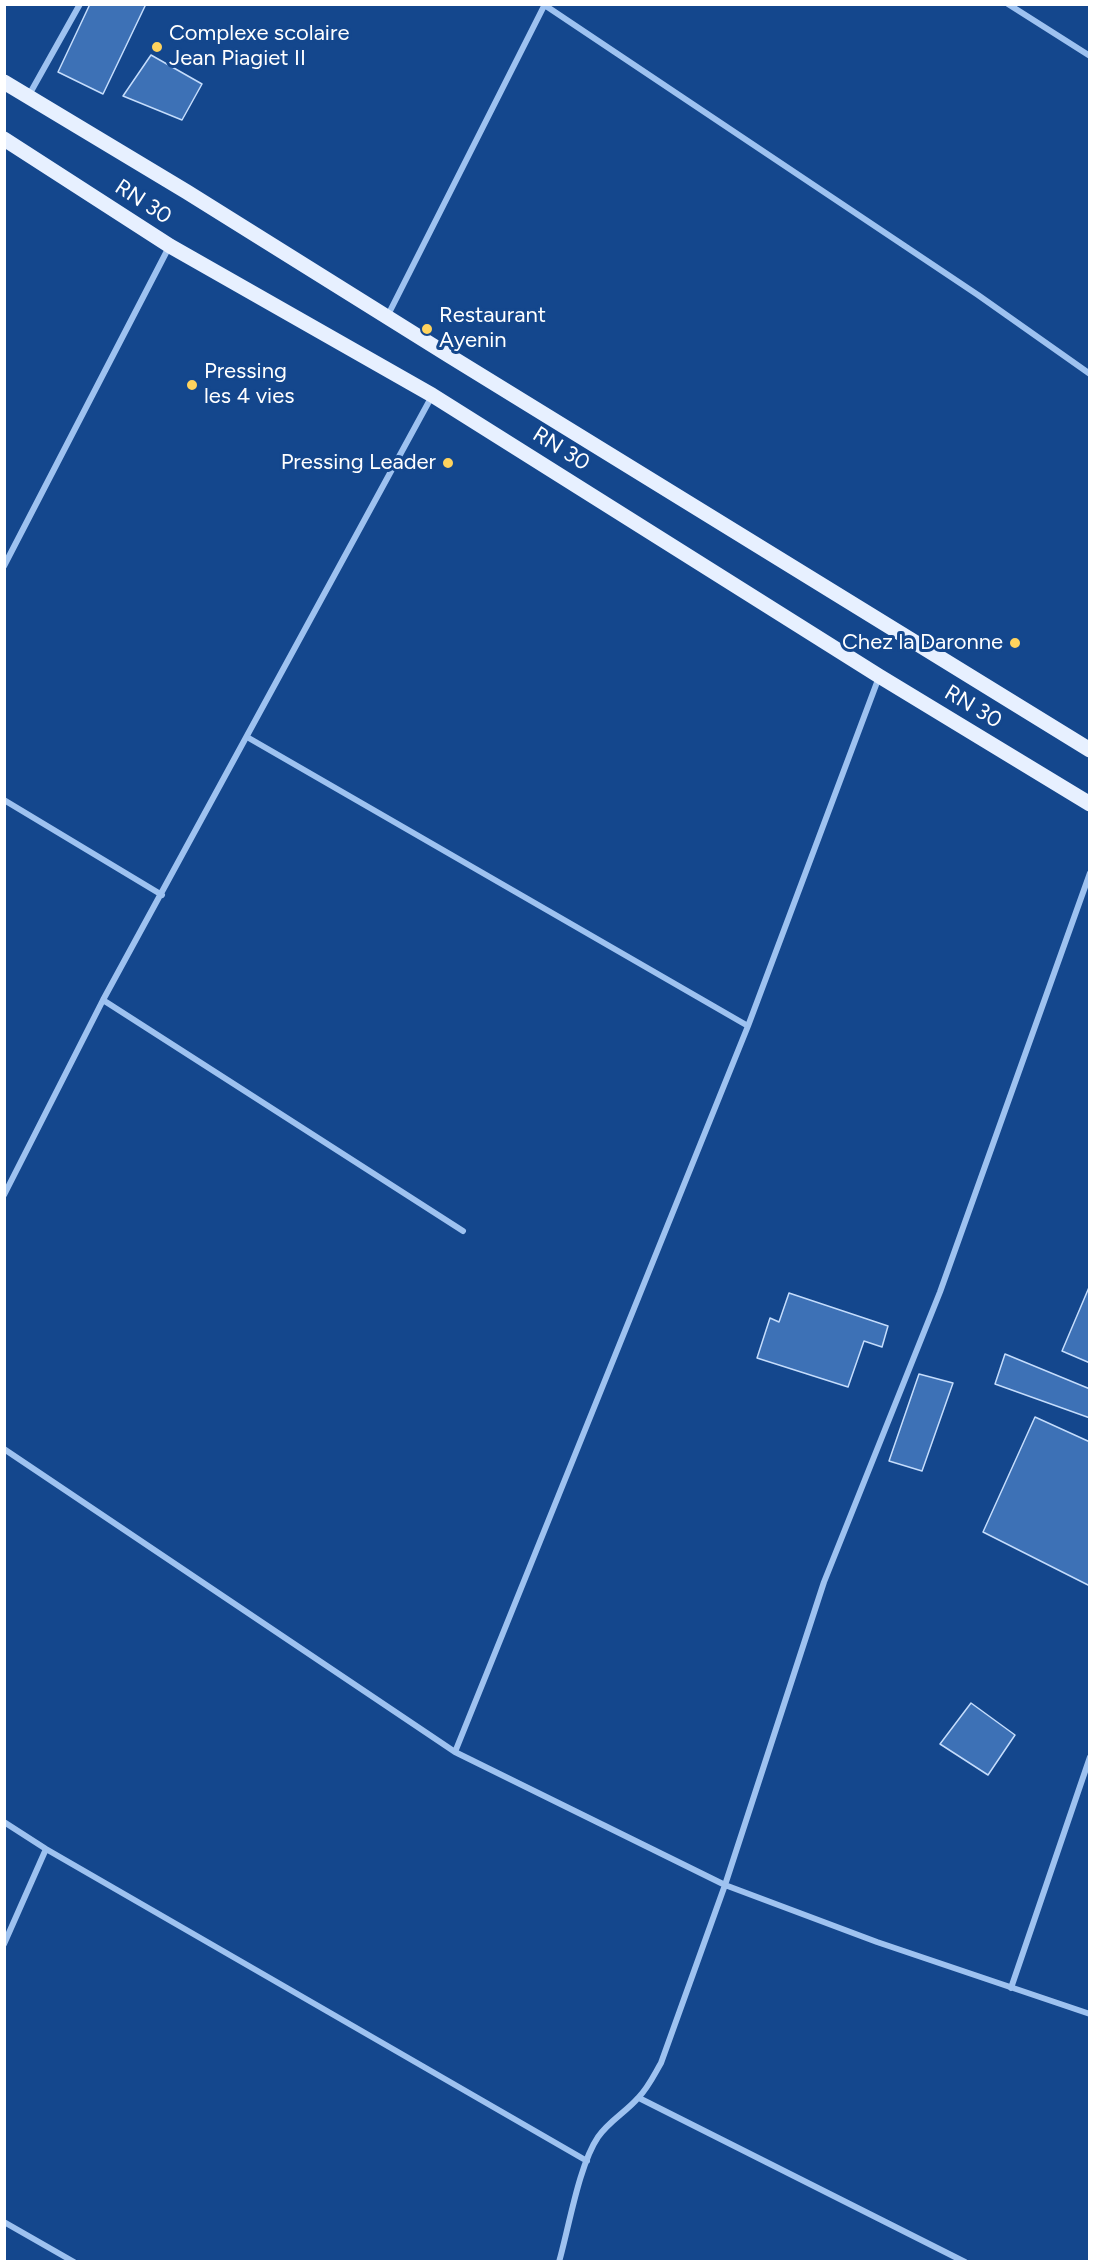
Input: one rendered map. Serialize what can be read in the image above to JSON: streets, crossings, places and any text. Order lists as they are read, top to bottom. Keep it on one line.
{"streets":{"main road":["RN 30"]},"places":["Complexe scolaire Jean Piagiet II","Restaurant Ayenin","Pressing les 4 vies","Pressing Leader","Chez la Daronne"]}
